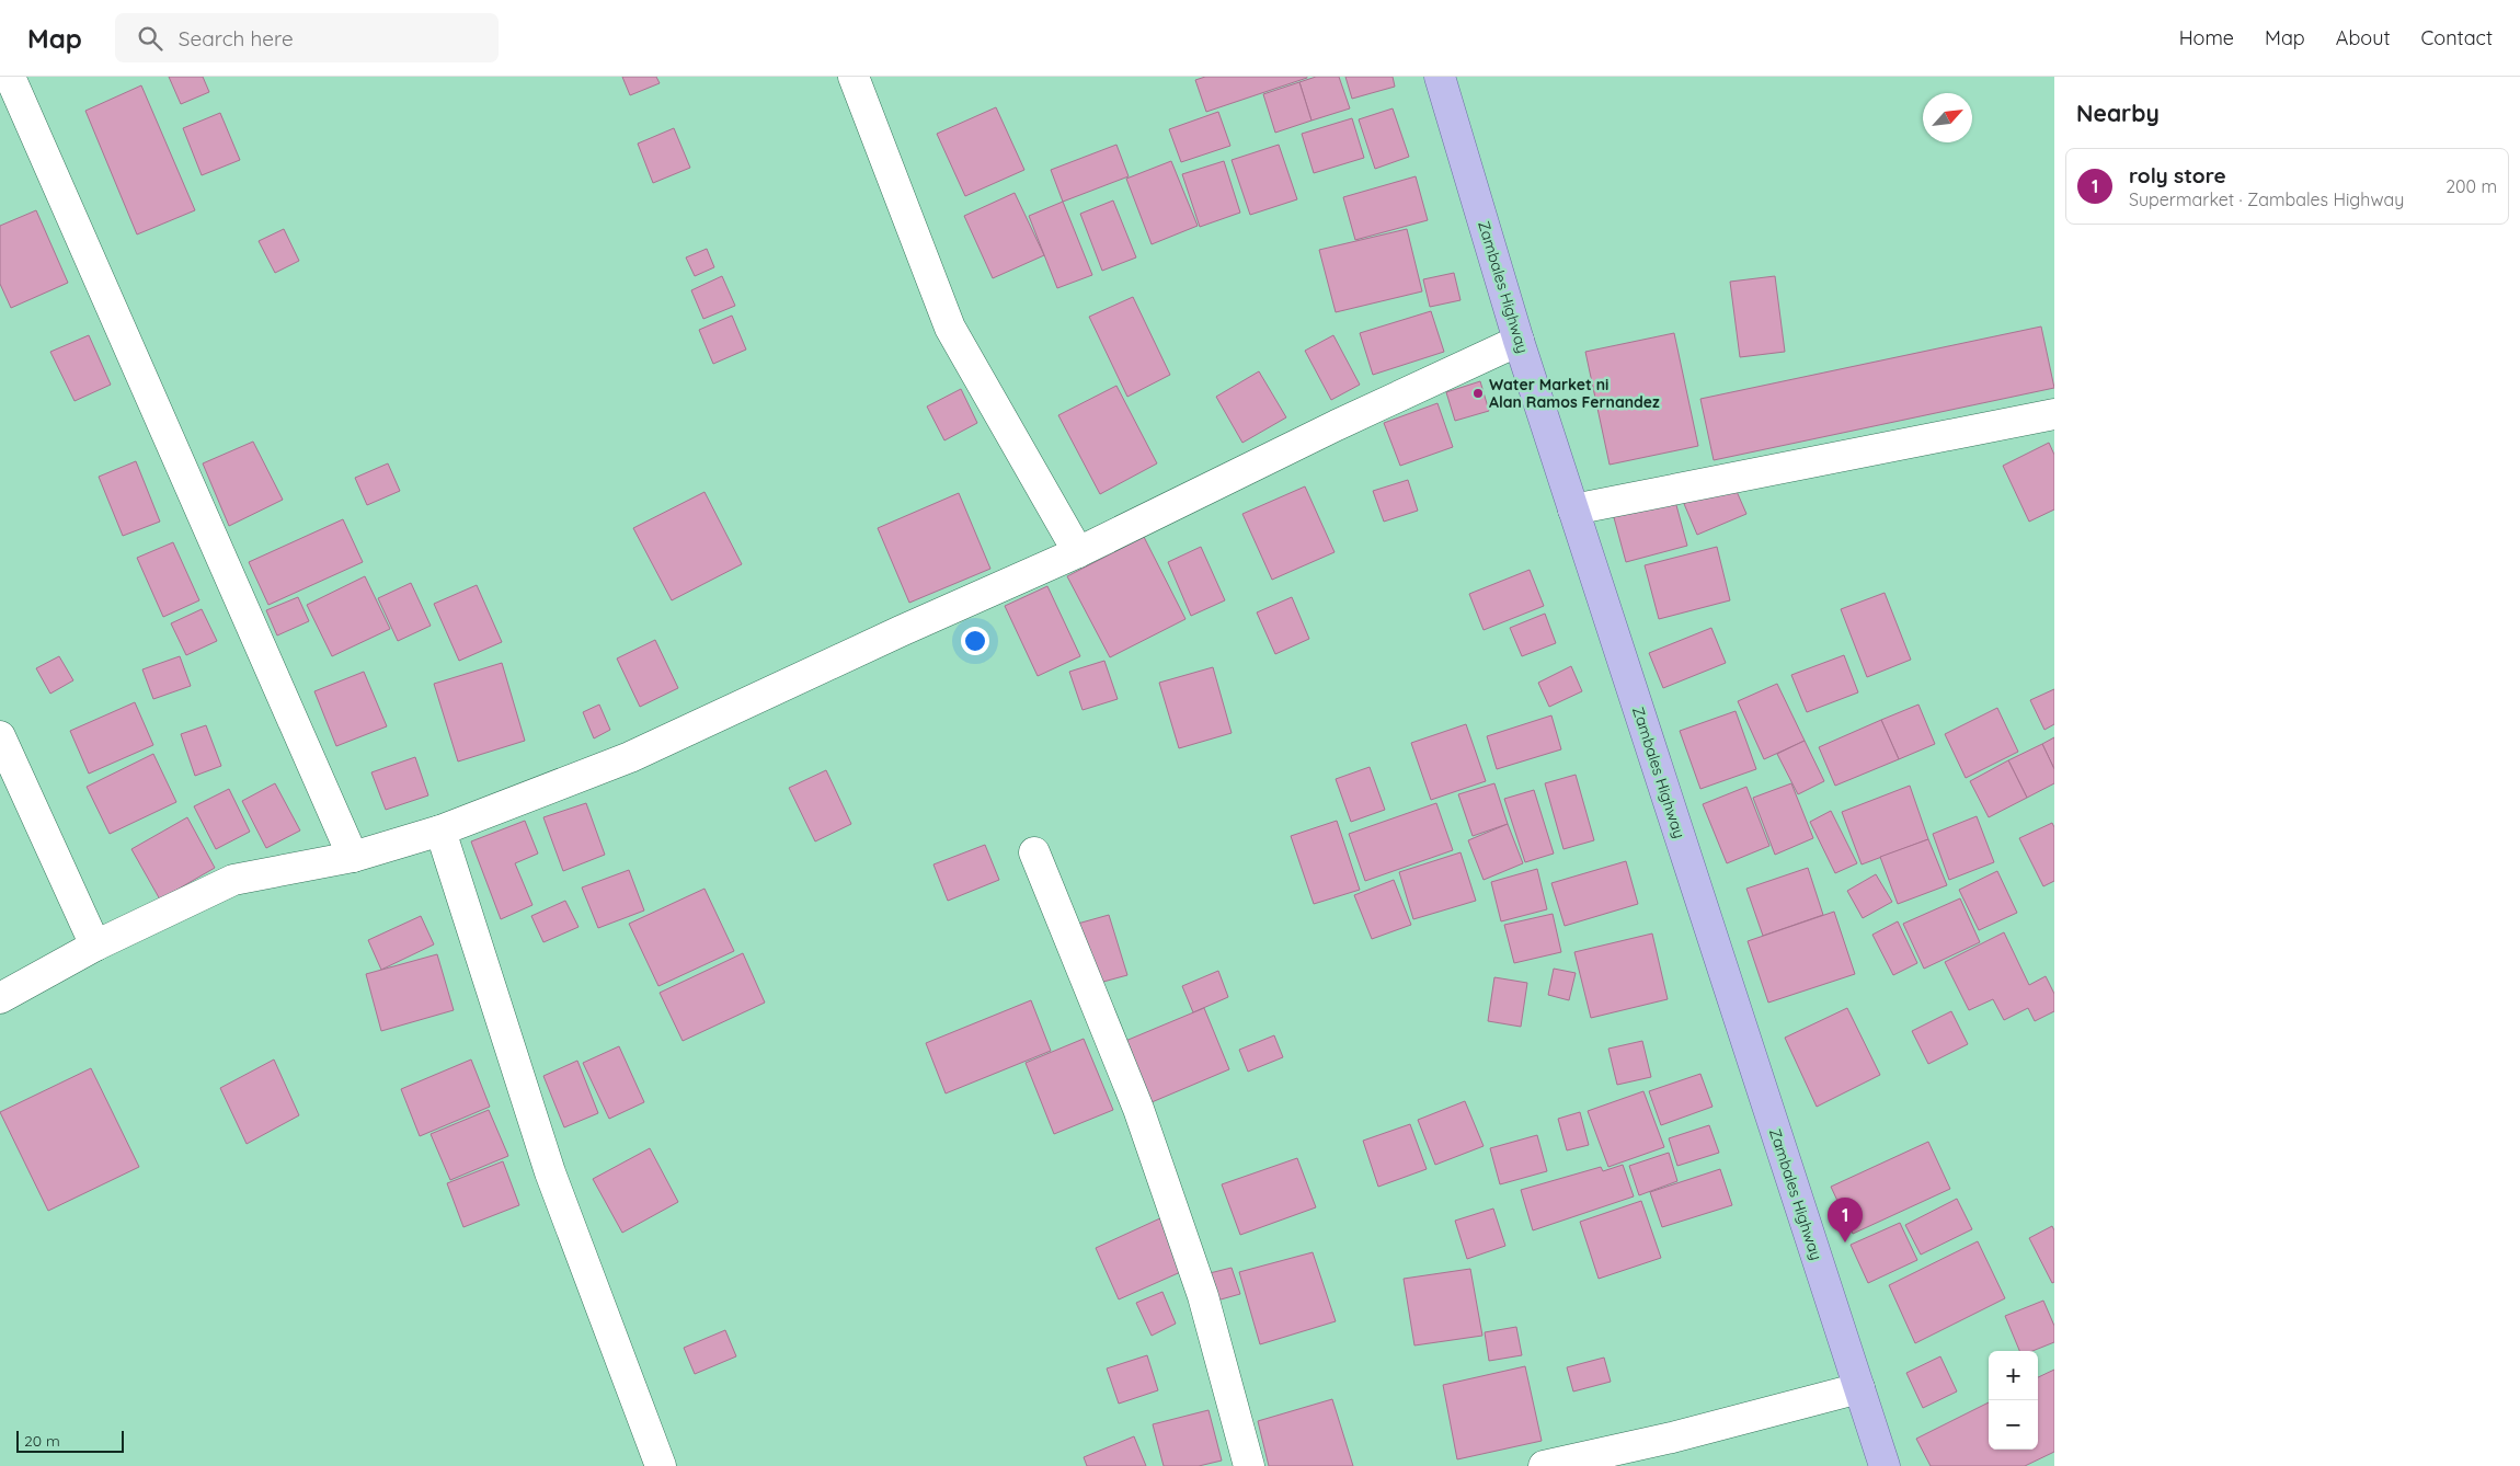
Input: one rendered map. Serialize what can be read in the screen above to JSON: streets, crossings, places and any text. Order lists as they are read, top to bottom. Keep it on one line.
{"streets":{"main road":["Zambales Highway"]},"places":["Water Market ni Alan Ramos Fernandez"],"scale_bar":"20 m","north":"top right","page":{"header":"Map","search":"Search here","nav":["Home","Map","About","Contact"],"heading":"Nearby","list":[{"mark":"1","name":"roly store","note":"Supermarket · Zambales Highway","value":"200 m"}],"pins":"1","map_buttons":["+","−"],"scale":"20 m"}}
